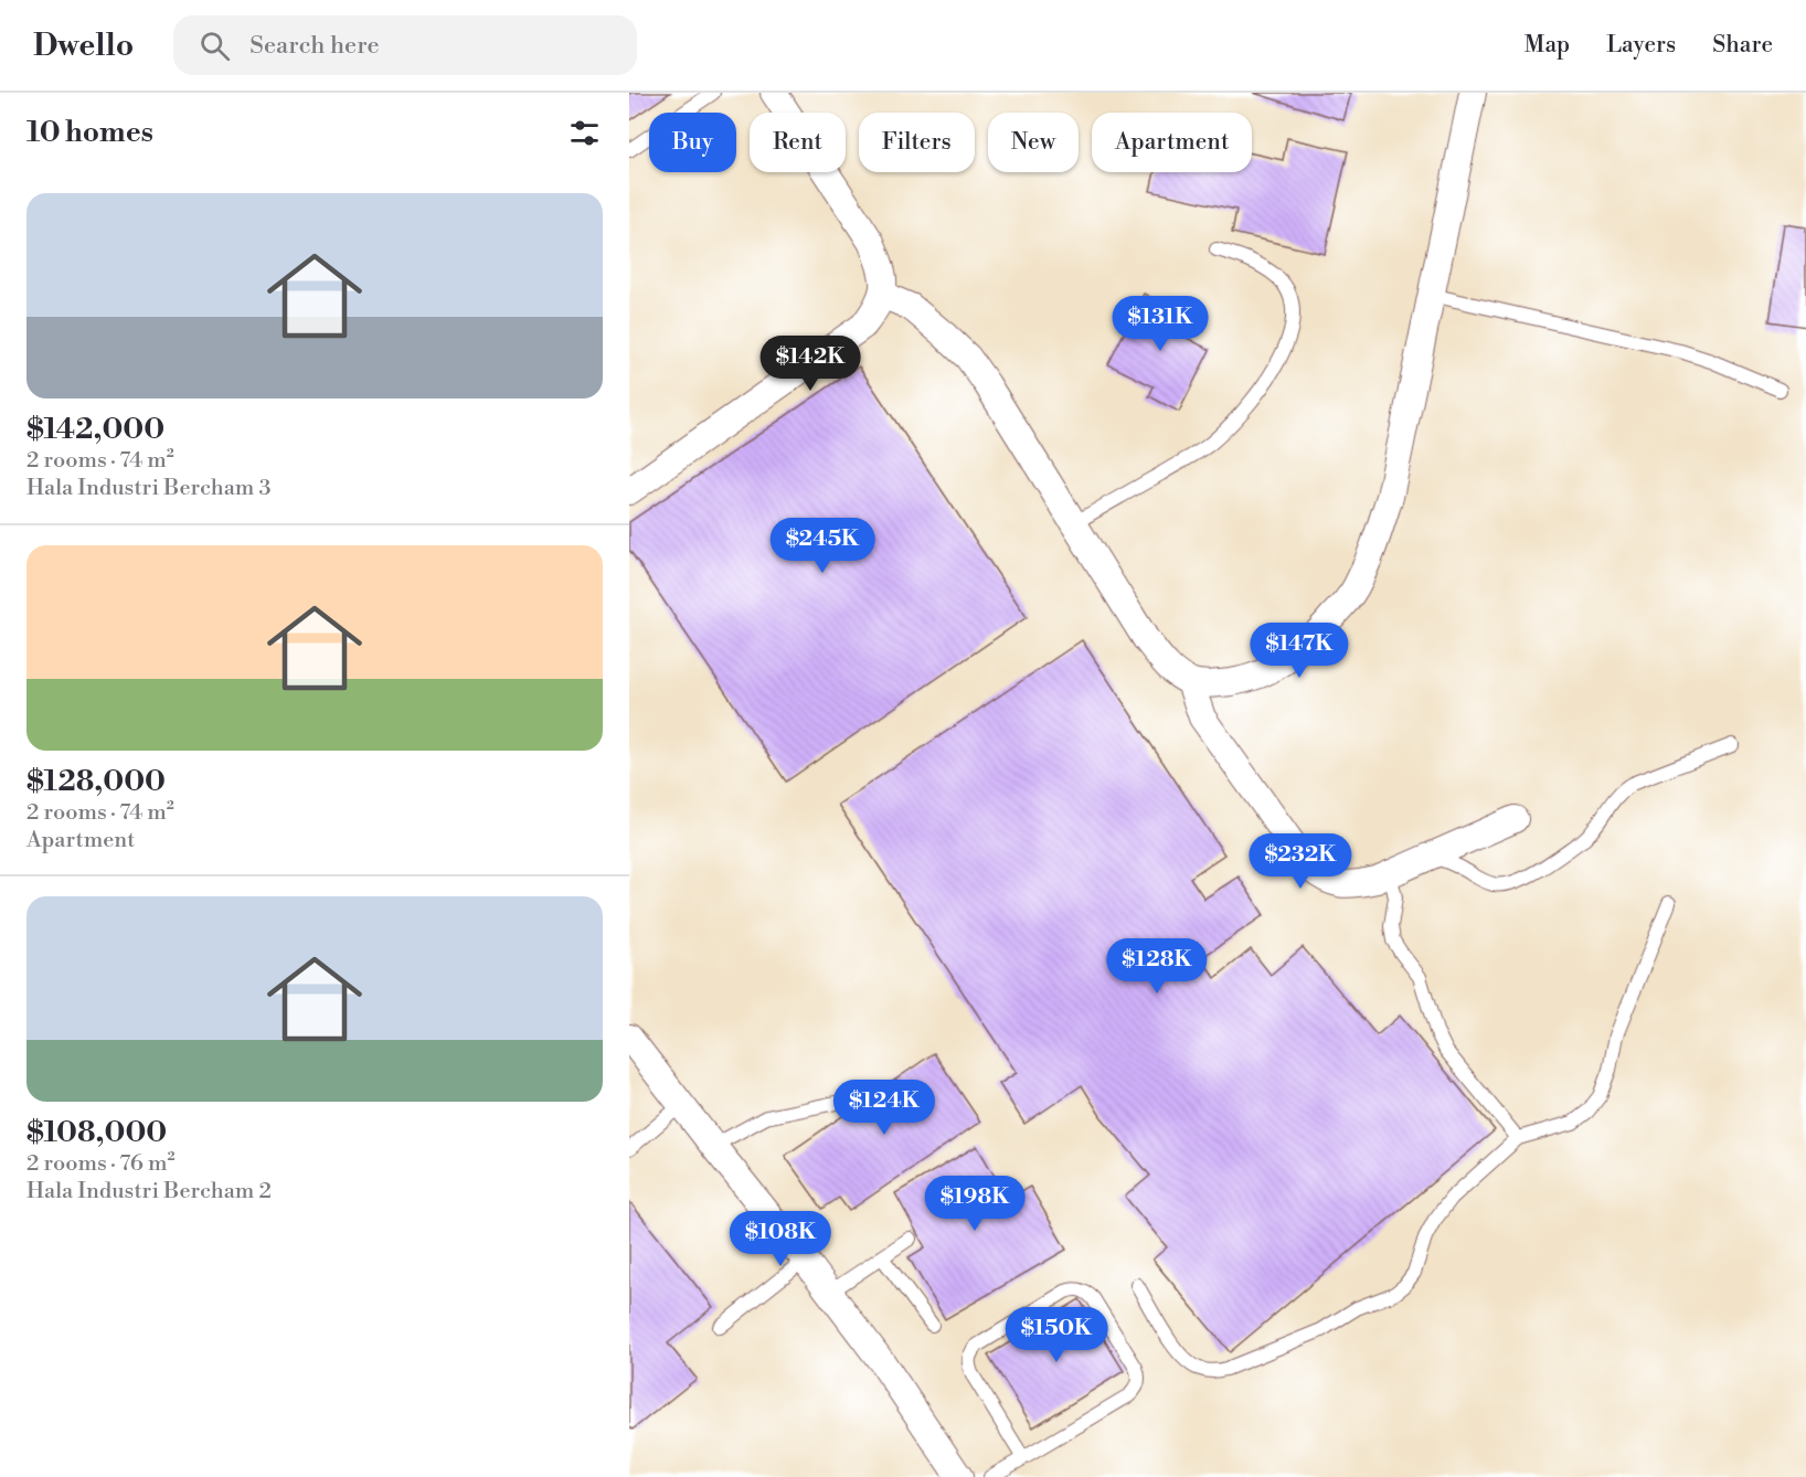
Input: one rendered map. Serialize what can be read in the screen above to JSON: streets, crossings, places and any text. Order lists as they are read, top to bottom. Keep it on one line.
{"page":{"header":"Dwello","search":"Search here","nav":["Map","Layers","Share"],"heading":"10 homes","chip":["Buy","Rent","Filters","New","Apartment"],"list":[{"name":"$142,000","note":"2 rooms · 74 m² · Hala Industri Bercham 3"},{"name":"$128,000","note":"2 rooms · 74 m² · Apartment"},{"name":"$108,000","note":"2 rooms · 76 m² · Hala Industri Bercham 2"}],"price":["$131K","$142K","$245K","$147K","$232K","$128K","$124K","$198K","$108K","$150K"]}}
